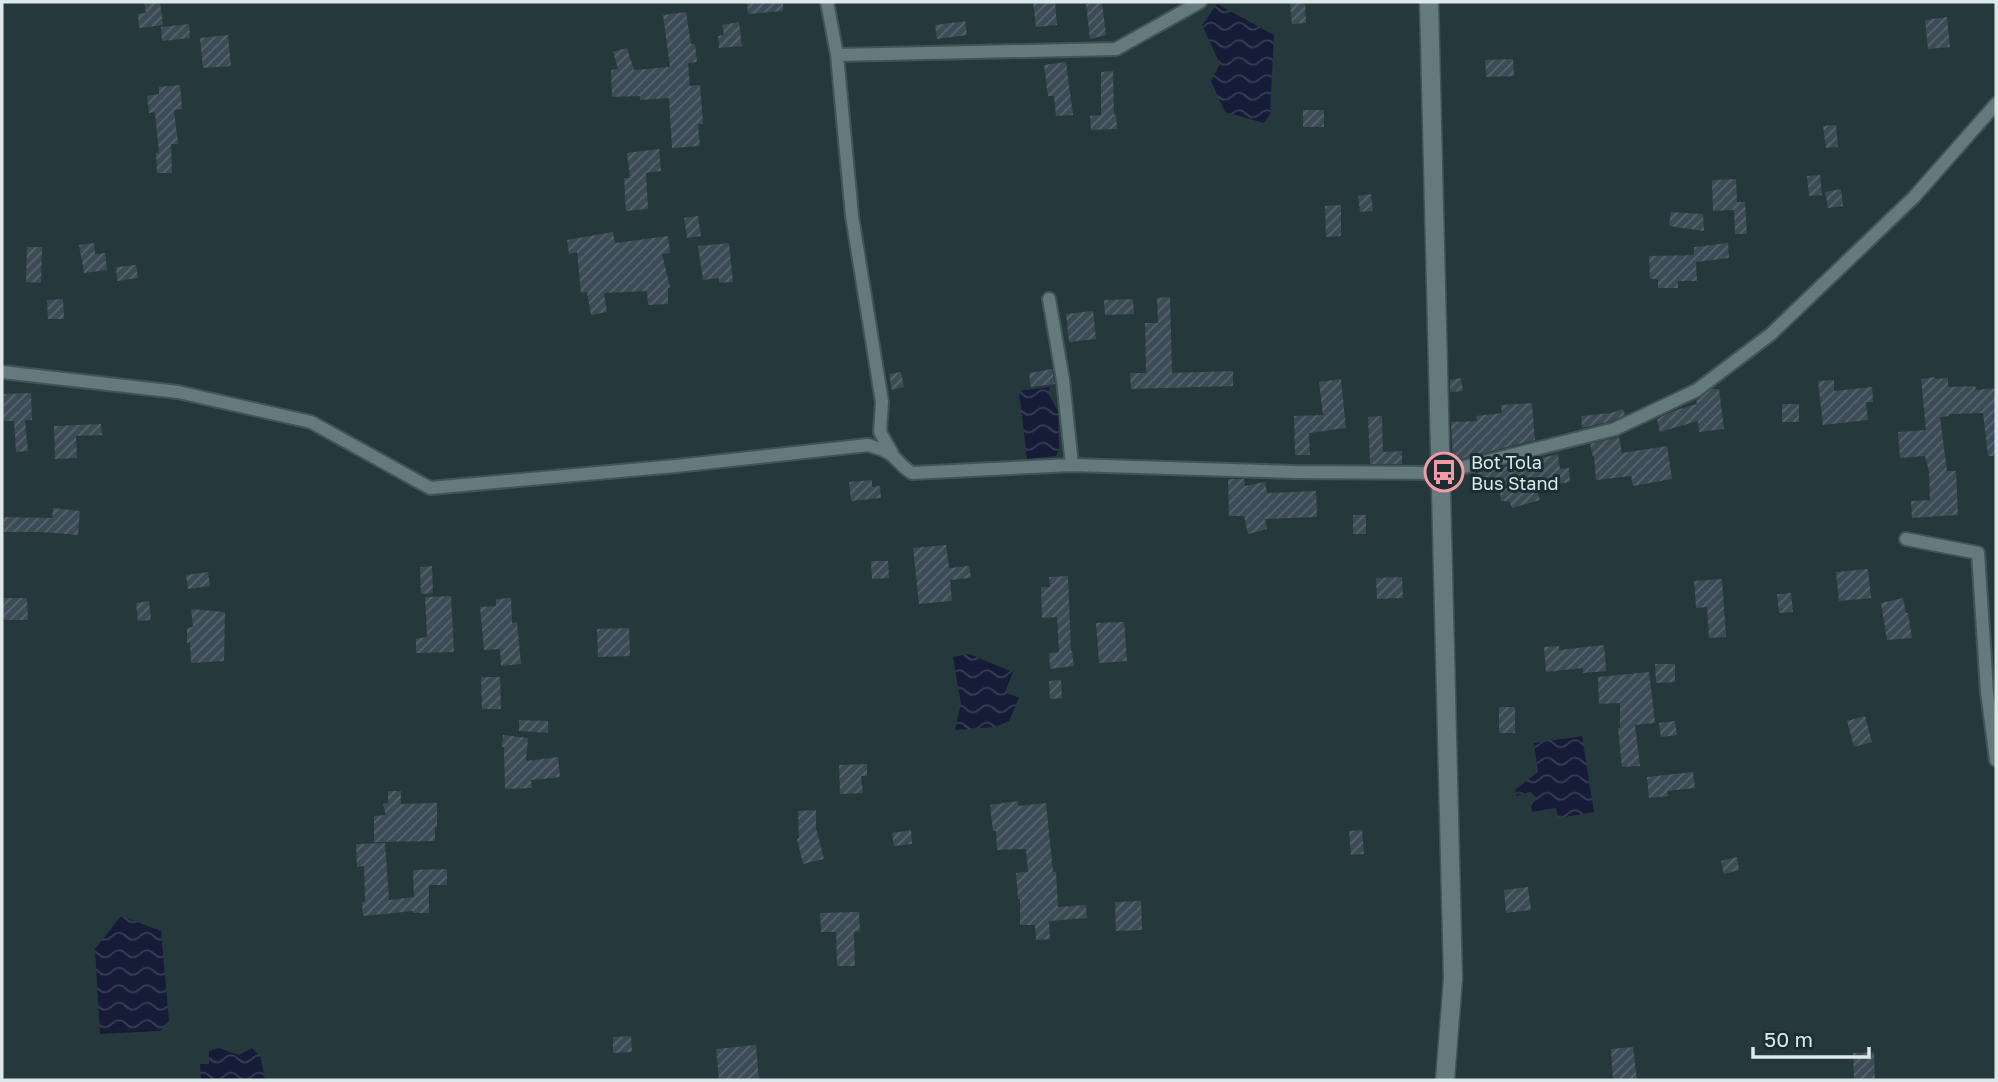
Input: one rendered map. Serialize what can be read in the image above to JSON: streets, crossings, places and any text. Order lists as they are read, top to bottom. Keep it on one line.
{"places":{"bus stop":["Bot Tola Bus Stand"]},"scale_bar":"50 m"}
